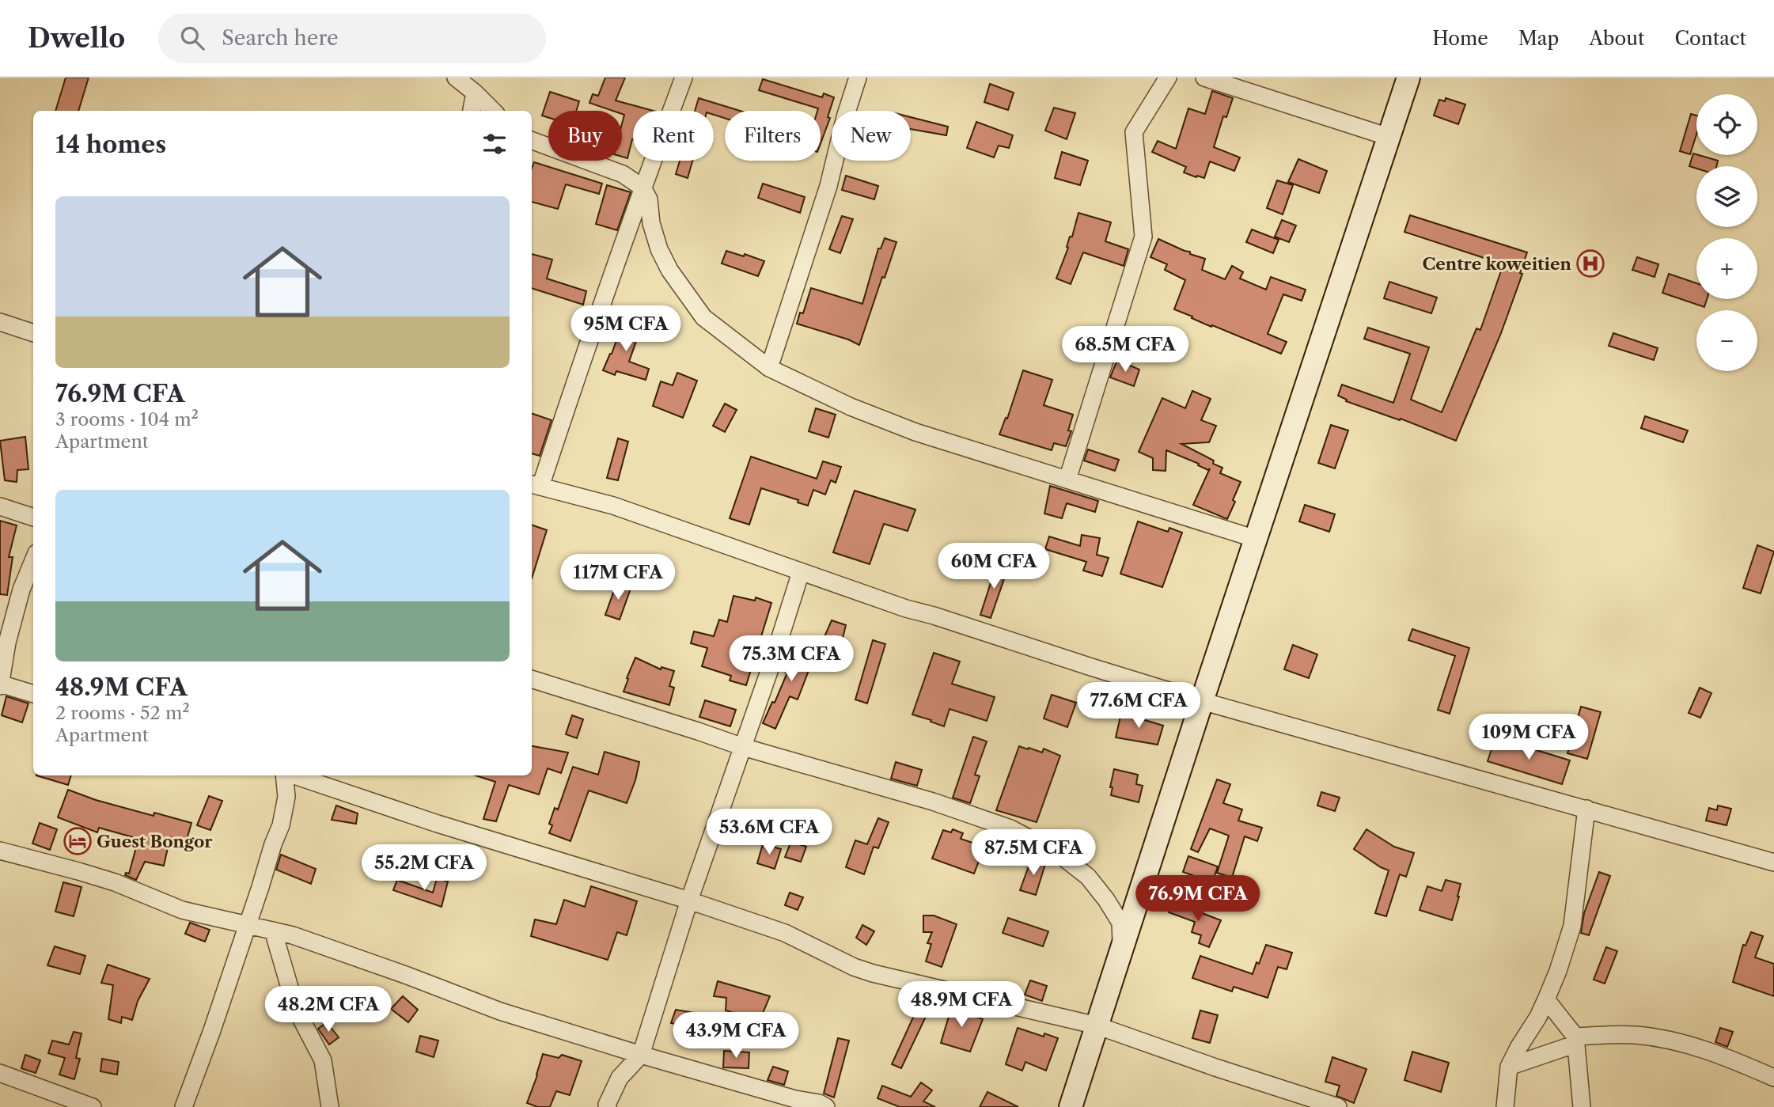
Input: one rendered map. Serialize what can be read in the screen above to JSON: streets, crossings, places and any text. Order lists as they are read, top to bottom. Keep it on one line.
{"places":{"hospital":["Centre koweitien"],"hotel":["Guest Bongor"]},"page":{"header":"Dwello","search":"Search here","nav":["Home","Map","About","Contact"],"map_buttons":["+","−"],"chip":["Buy","Rent","Filters","New"],"heading":"14 homes","list":[{"name":"76.9M CFA","note":"3 rooms · 104 m² · Apartment"},{"name":"48.9M CFA","note":"2 rooms · 52 m² · Apartment"}],"price":["95M CFA","68.5M CFA","60M CFA","117M CFA","75.3M CFA","77.6M CFA","109M CFA","53.6M CFA","87.5M CFA","55.2M CFA","76.9M CFA","48.9M CFA","48.2M CFA","43.9M CFA"]}}
